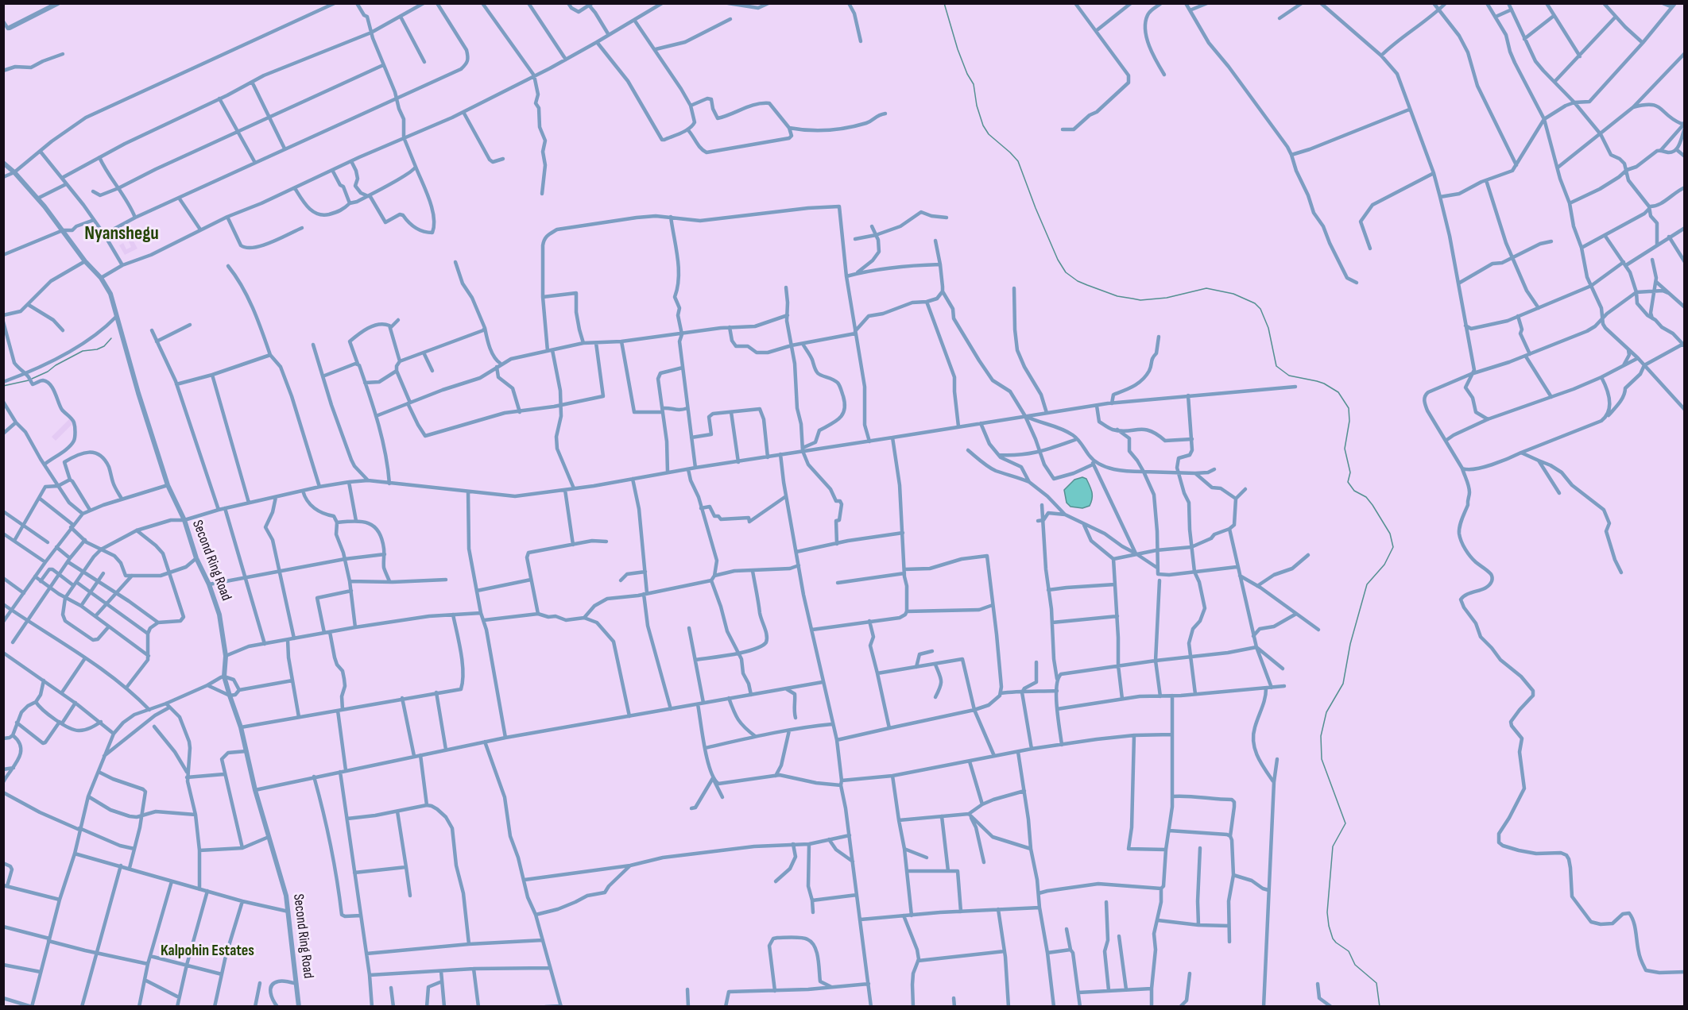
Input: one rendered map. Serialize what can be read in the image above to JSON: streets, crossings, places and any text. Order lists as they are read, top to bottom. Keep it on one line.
{"streets":{"street":["Second Ring Road"]},"districts":["Nyanshegu","Kalpohin Estates"]}
